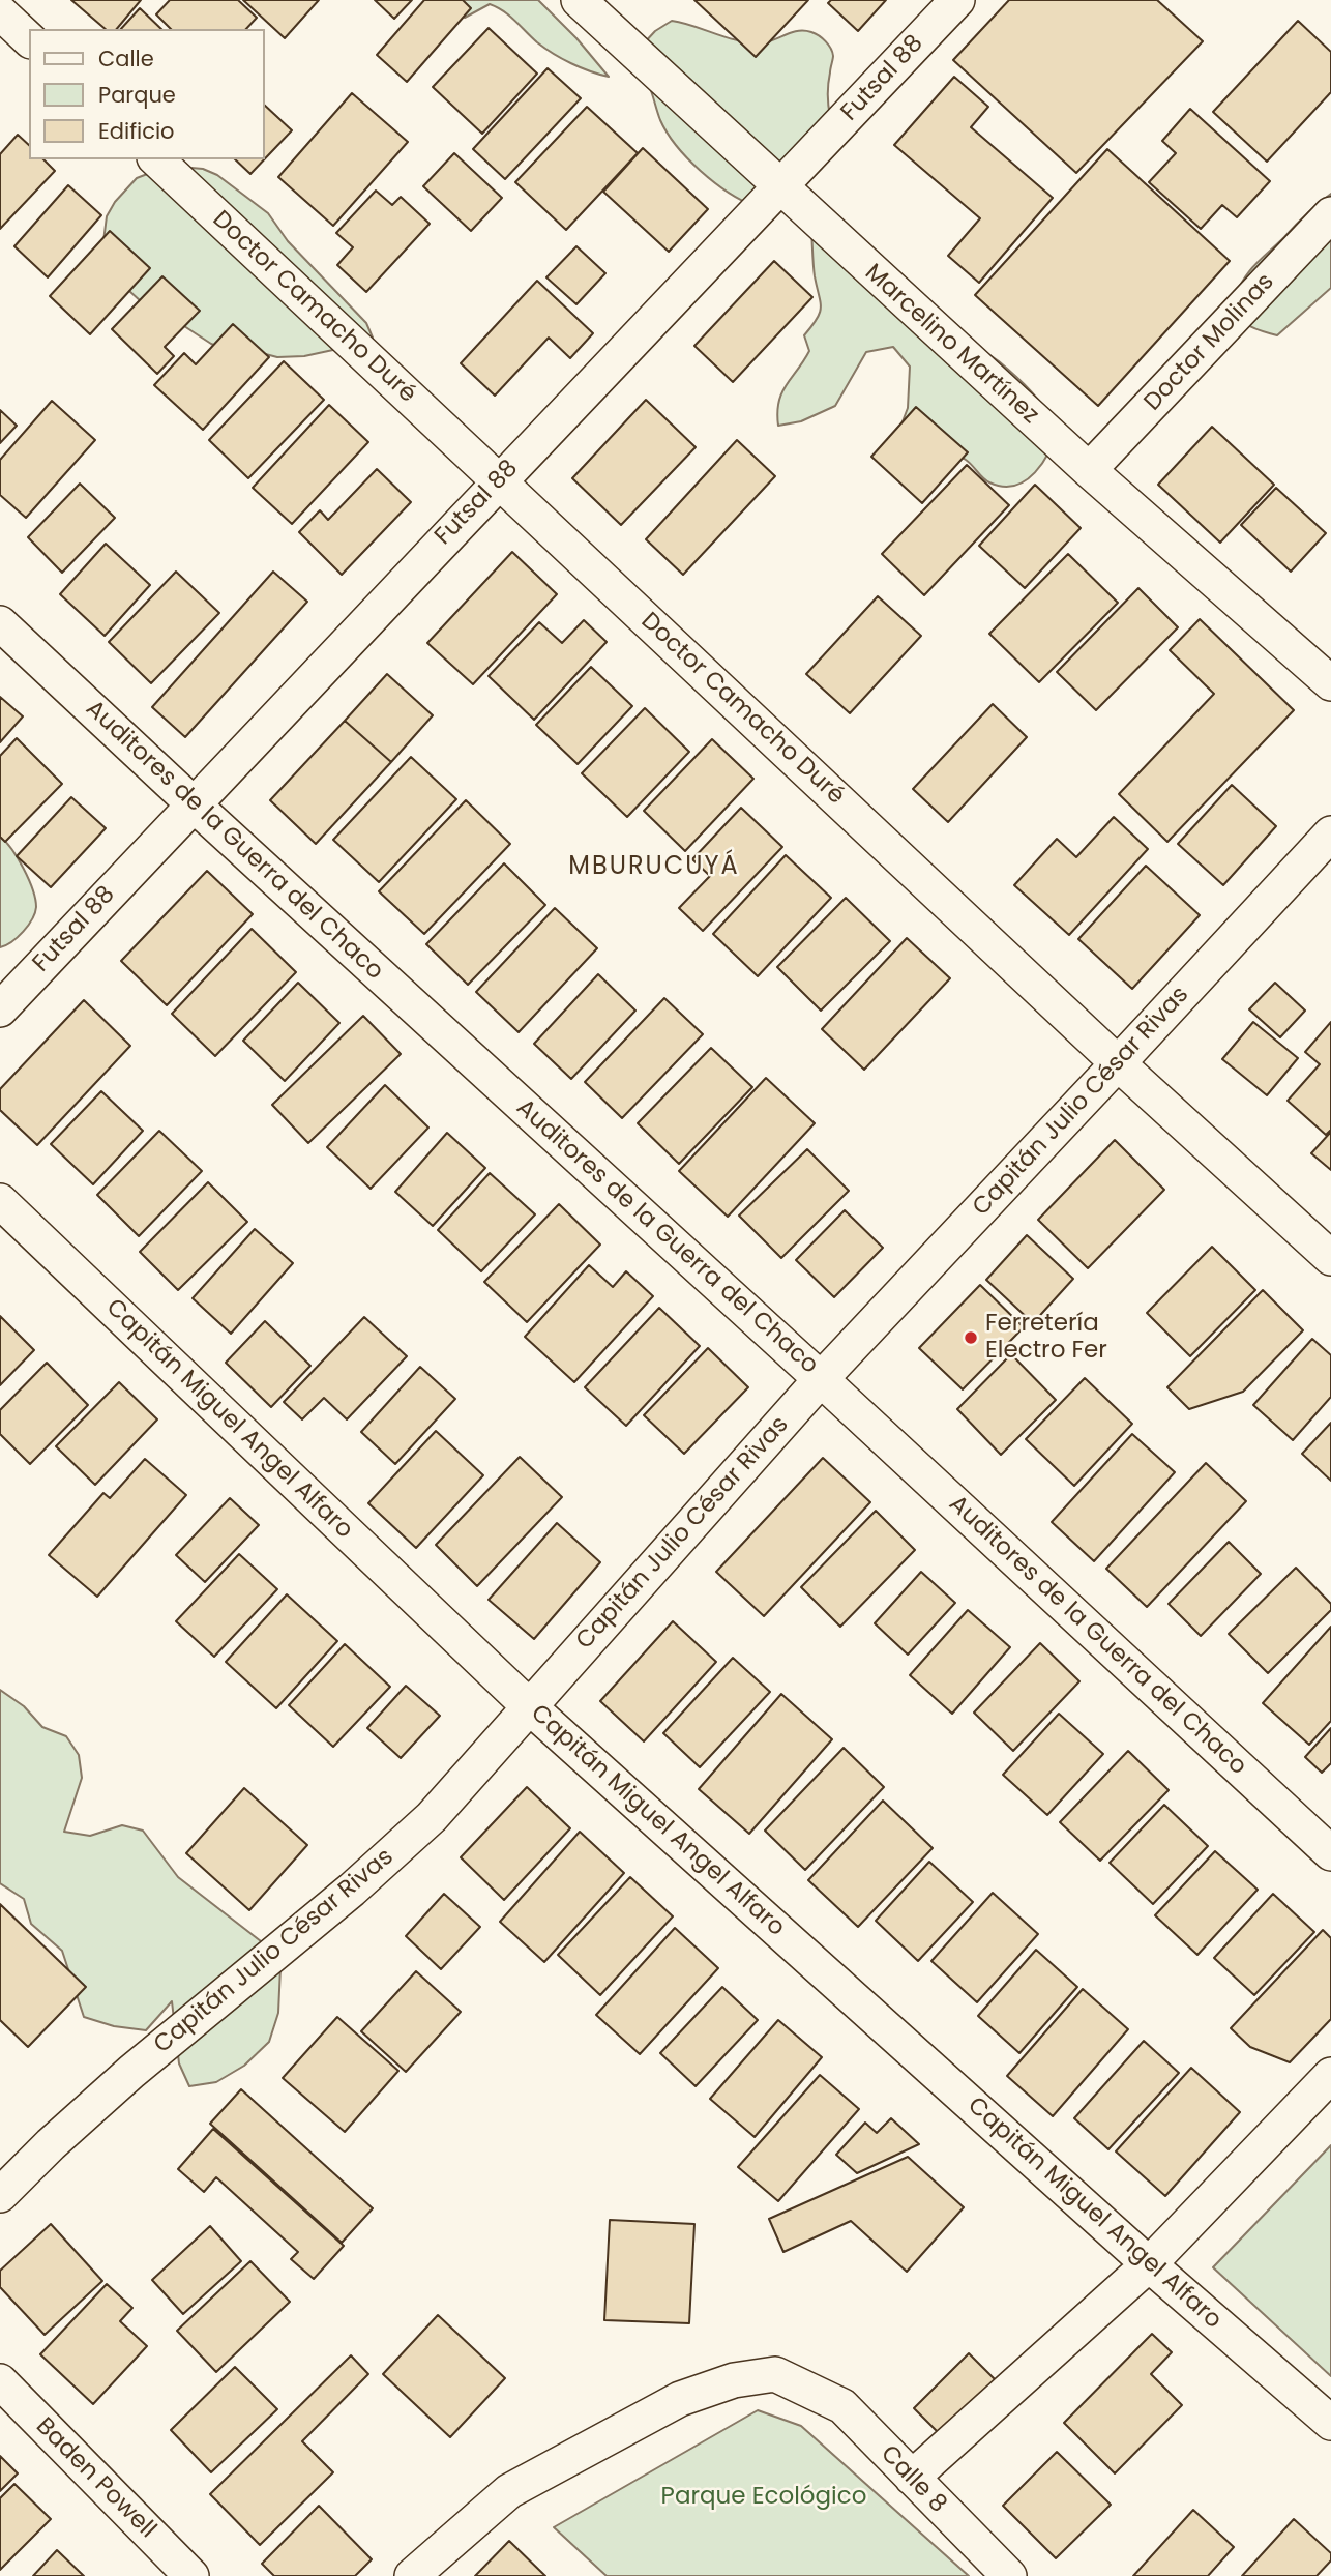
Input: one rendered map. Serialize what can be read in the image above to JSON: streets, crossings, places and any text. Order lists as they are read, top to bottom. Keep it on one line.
{"streets":{"street":["Futsal 88","Doctor Camacho Duré","Doctor Molinas","Marcelino Martínez","Auditores de la Guerra del Chaco","Capitán Julio César Rivas","Capitán Miguel Angel Alfaro","Baden Powell","Calle 8"]},"crossings":[["Futsal 88","Doctor Camacho Duré"],["Futsal 88","Marcelino Martínez"],["Futsal 88","Auditores de la Guerra del Chaco"],["Doctor Camacho Duré","Capitán Julio César Rivas"],["Doctor Molinas","Marcelino Martínez"],["Auditores de la Guerra del Chaco","Capitán Julio César Rivas"],["Capitán Julio César Rivas","Capitán Miguel Angel Alfaro"]],"districts":["MBURUCUYÁ"],"parks":["Parque Ecológico"],"places":["Ferretería Electro Fer"],"legend":["Calle","Parque","Edificio"]}
